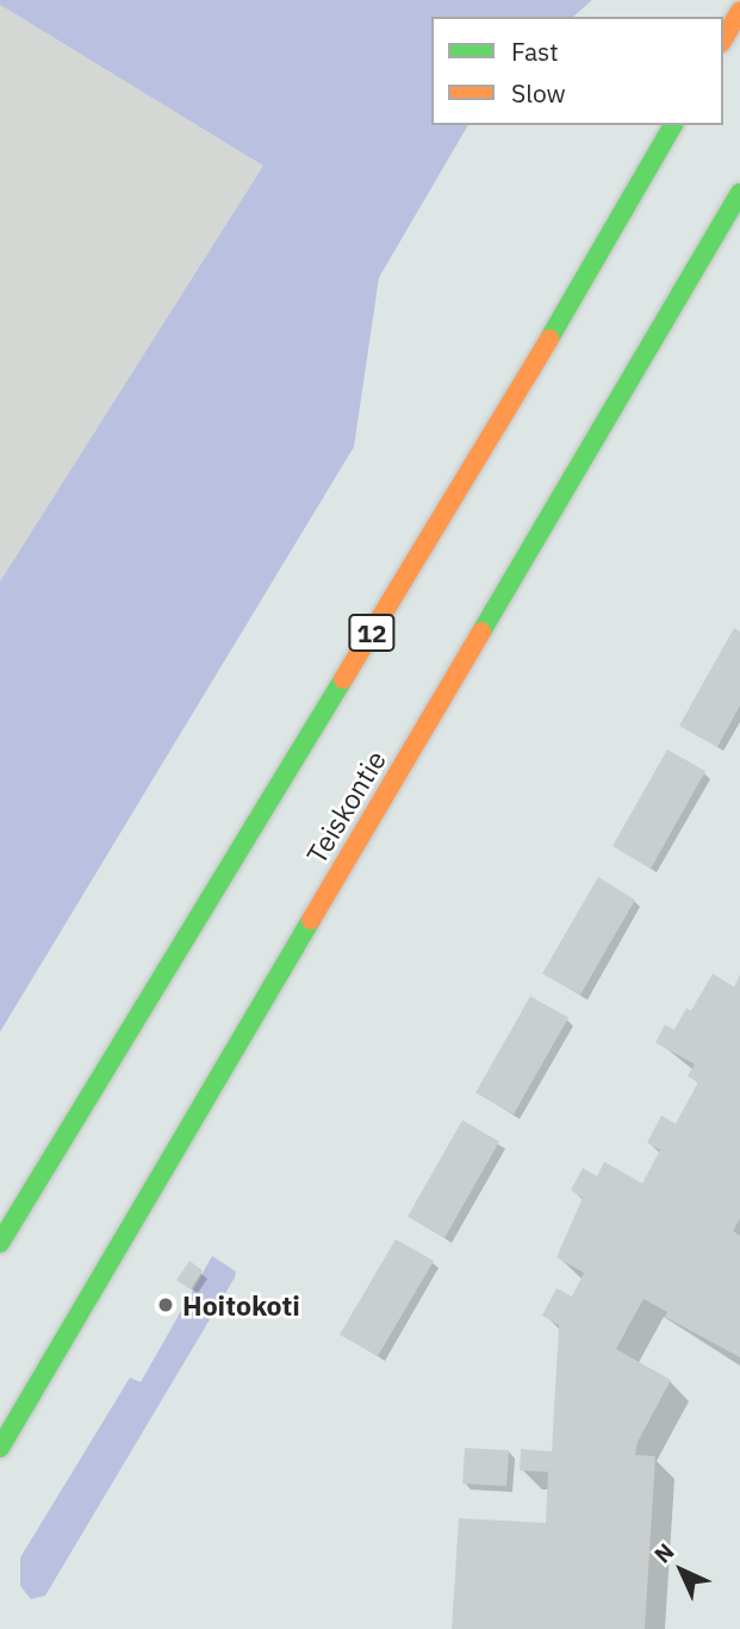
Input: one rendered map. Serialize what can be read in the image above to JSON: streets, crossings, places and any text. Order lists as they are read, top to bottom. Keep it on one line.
{"streets":{"highway":["12","Teiskontie"]},"places":["Hoitokoti"],"legend":["Fast","Slow"],"north":"top left"}
